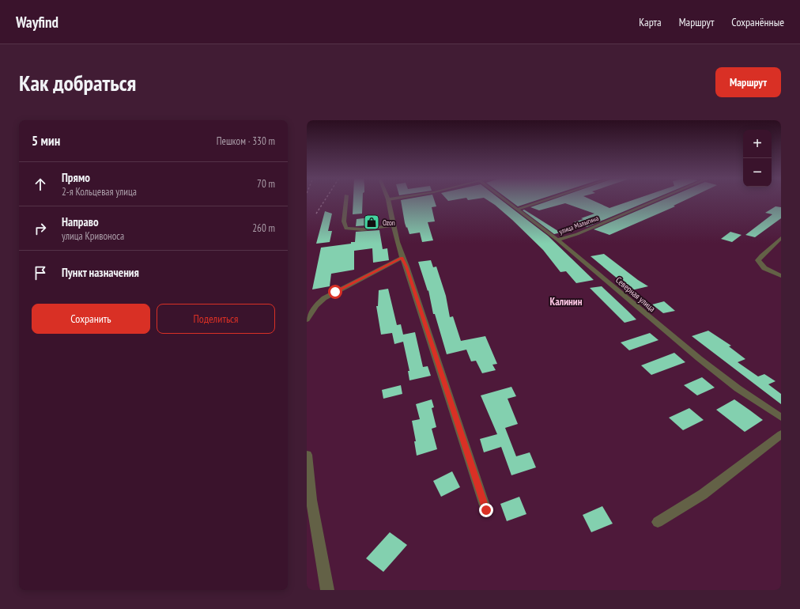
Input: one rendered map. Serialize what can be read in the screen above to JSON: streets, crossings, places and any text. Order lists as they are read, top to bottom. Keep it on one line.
{"streets":{"street":["улица Малыгина","Северная улица"]},"crossings":[["улица Малыгина","Северная улица"]],"districts":["Калинин"],"places":{"shop":["Ozon"]},"page":{"header":"Wayfind","nav":["Карта","Маршрут","Сохранённые"],"buttons":["Маршрут",["Сохранить","Поделиться"]],"title":"Как добраться","heading":["5 мин","Пешком · 330 m"],"map_buttons":["+","−"],"list":[["Прямо","2-я Кольцевая улица","70 m"],["Направо","улица Кривоноса","260 m"],"Пункт назначения"]}}
